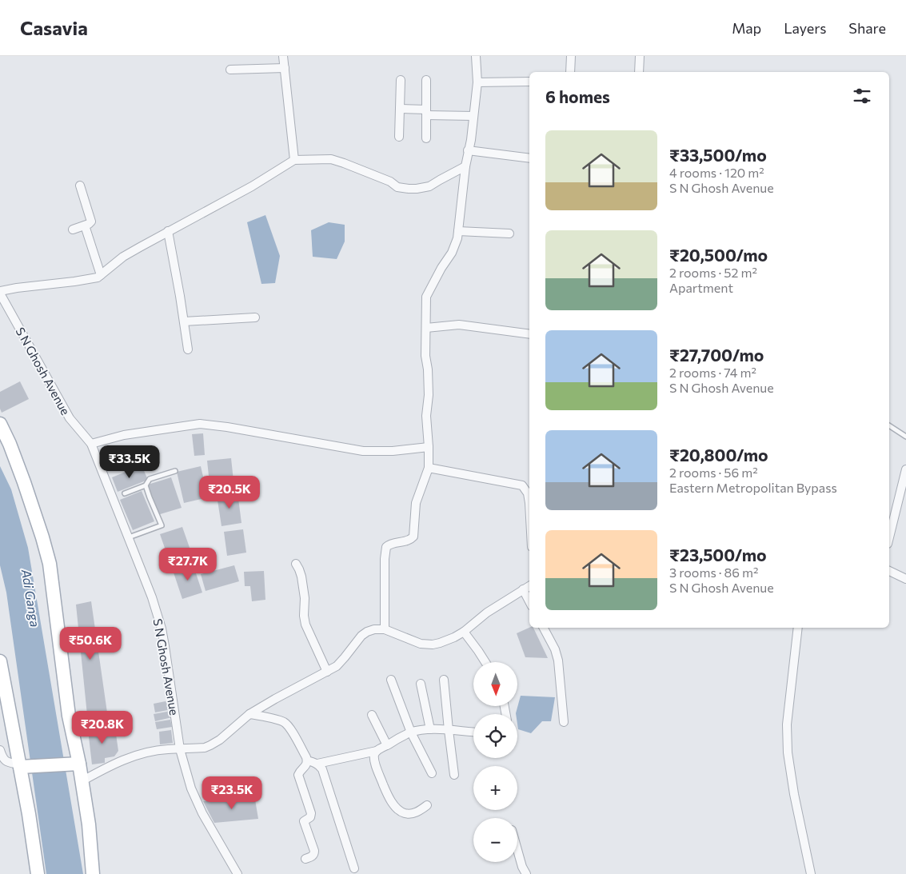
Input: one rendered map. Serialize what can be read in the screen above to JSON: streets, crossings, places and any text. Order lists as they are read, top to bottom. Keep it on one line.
{"streets":{"street":["S N Ghosh Avenue"]},"water":["Adi Ganga"],"north":"bottom","page":{"header":"Casavia","nav":["Map","Layers","Share"],"heading":"6 homes","list":[{"name":"₹33,500/mo","note":"4 rooms · 120 m² · S N Ghosh Avenue"},{"name":"₹20,500/mo","note":"2 rooms · 52 m² · Apartment"},{"name":"₹27,700/mo","note":"2 rooms · 74 m² · S N Ghosh Avenue"},{"name":"₹20,800/mo","note":"2 rooms · 56 m² · Eastern Metropolitan Bypass"},{"name":"₹23,500/mo","note":"3 rooms · 86 m² · S N Ghosh Avenue"}],"price":["₹33.5K","₹20.5K","₹27.7K","₹50.6K","₹20.8K","₹23.5K"],"map_buttons":["+","−"]}}
